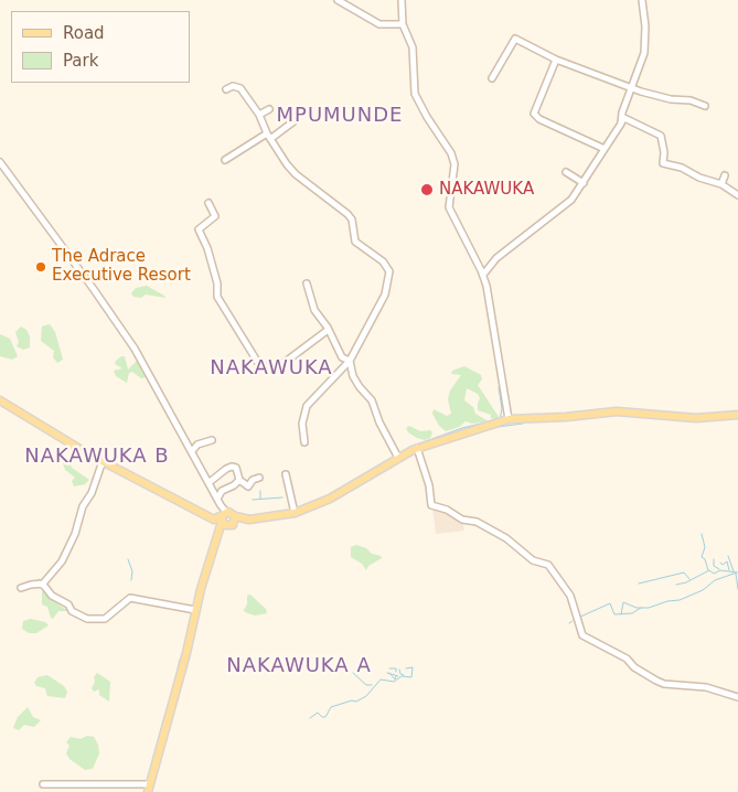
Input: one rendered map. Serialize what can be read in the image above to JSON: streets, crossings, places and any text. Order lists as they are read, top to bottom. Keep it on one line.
{"districts":["MPUMUNDE","NAKAWUKA","NAKAWUKA B","NAKAWUKA A"],"places":["NAKAWUKA","The Adrace Executive Resort"],"legend":["Road","Park"]}
